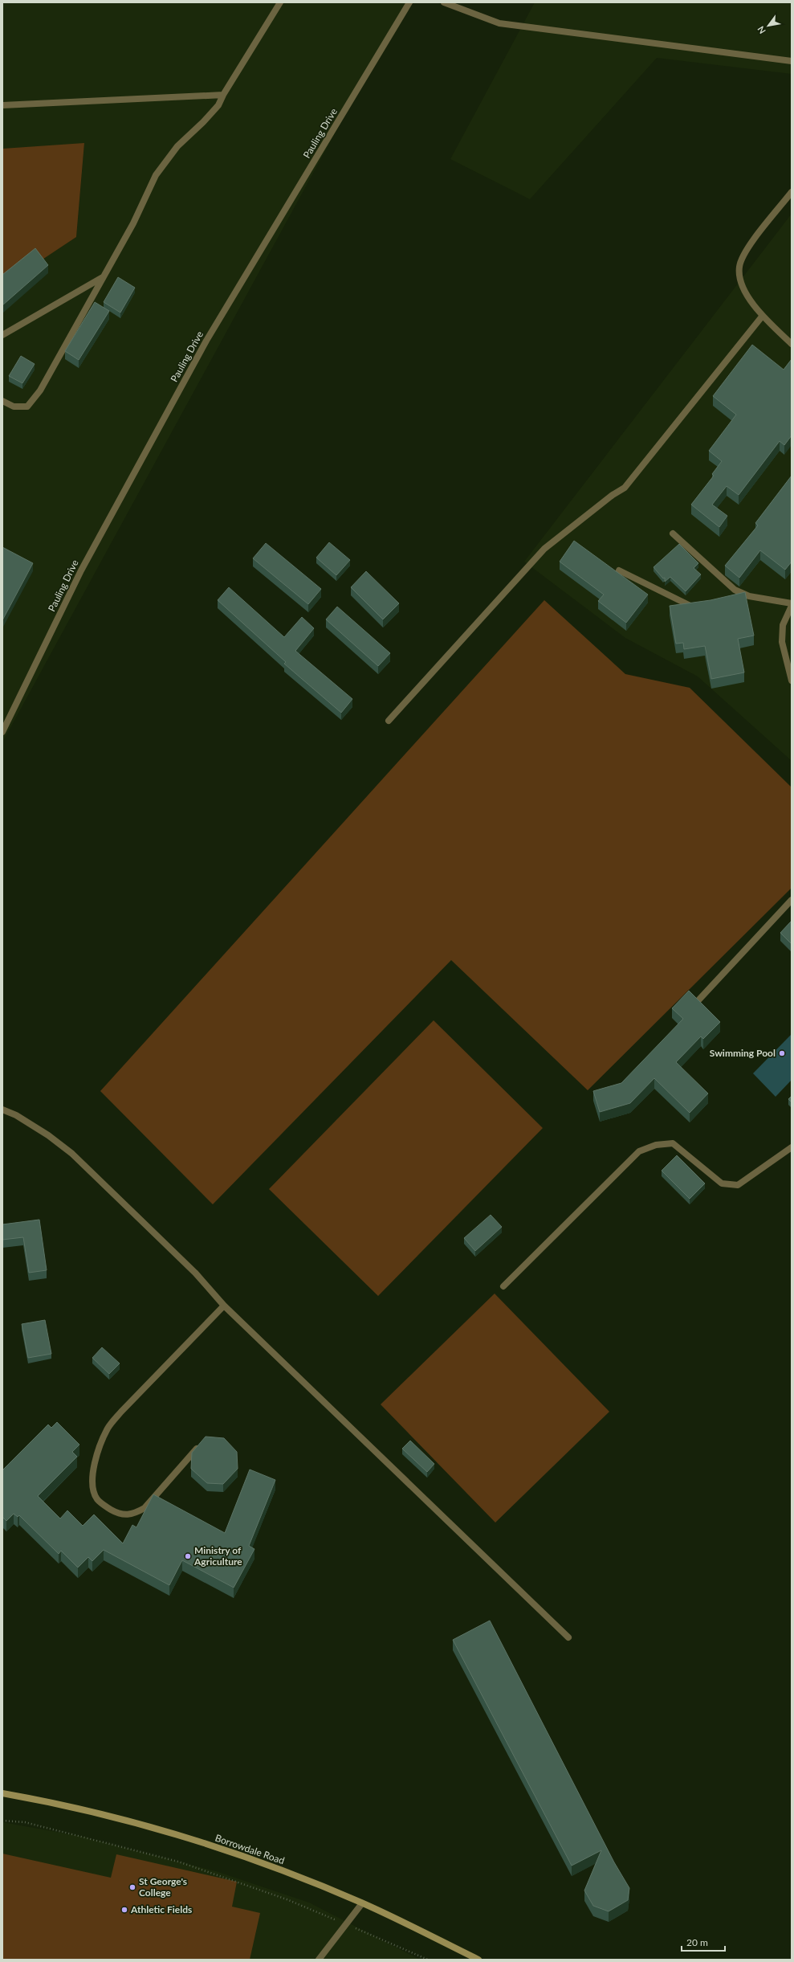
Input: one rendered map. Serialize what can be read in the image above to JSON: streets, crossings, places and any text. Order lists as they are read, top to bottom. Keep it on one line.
{"streets":{"main road":["Borrowdale Road"],"street":["Pauling Drive"]},"places":["Swimming Pool","Ministry of Agriculture","St George's College","Athletic Fields"],"scale_bar":"20 m","north":"bottom left"}
